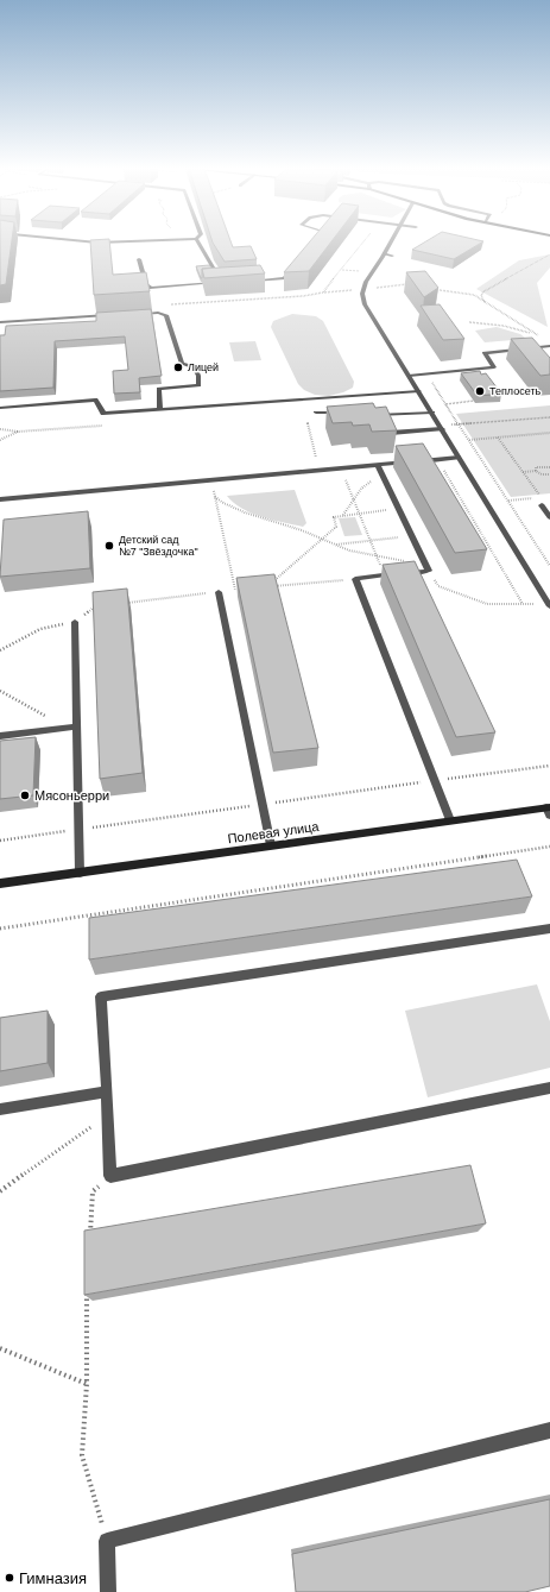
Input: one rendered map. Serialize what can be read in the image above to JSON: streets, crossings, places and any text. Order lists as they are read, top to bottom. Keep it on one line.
{"streets":{"street":["Полевая улица"]},"places":["Лицей","Теплосеть","Детский сад №7 \"Звёздочка\"","Мясоньерри","Гимназия"]}
